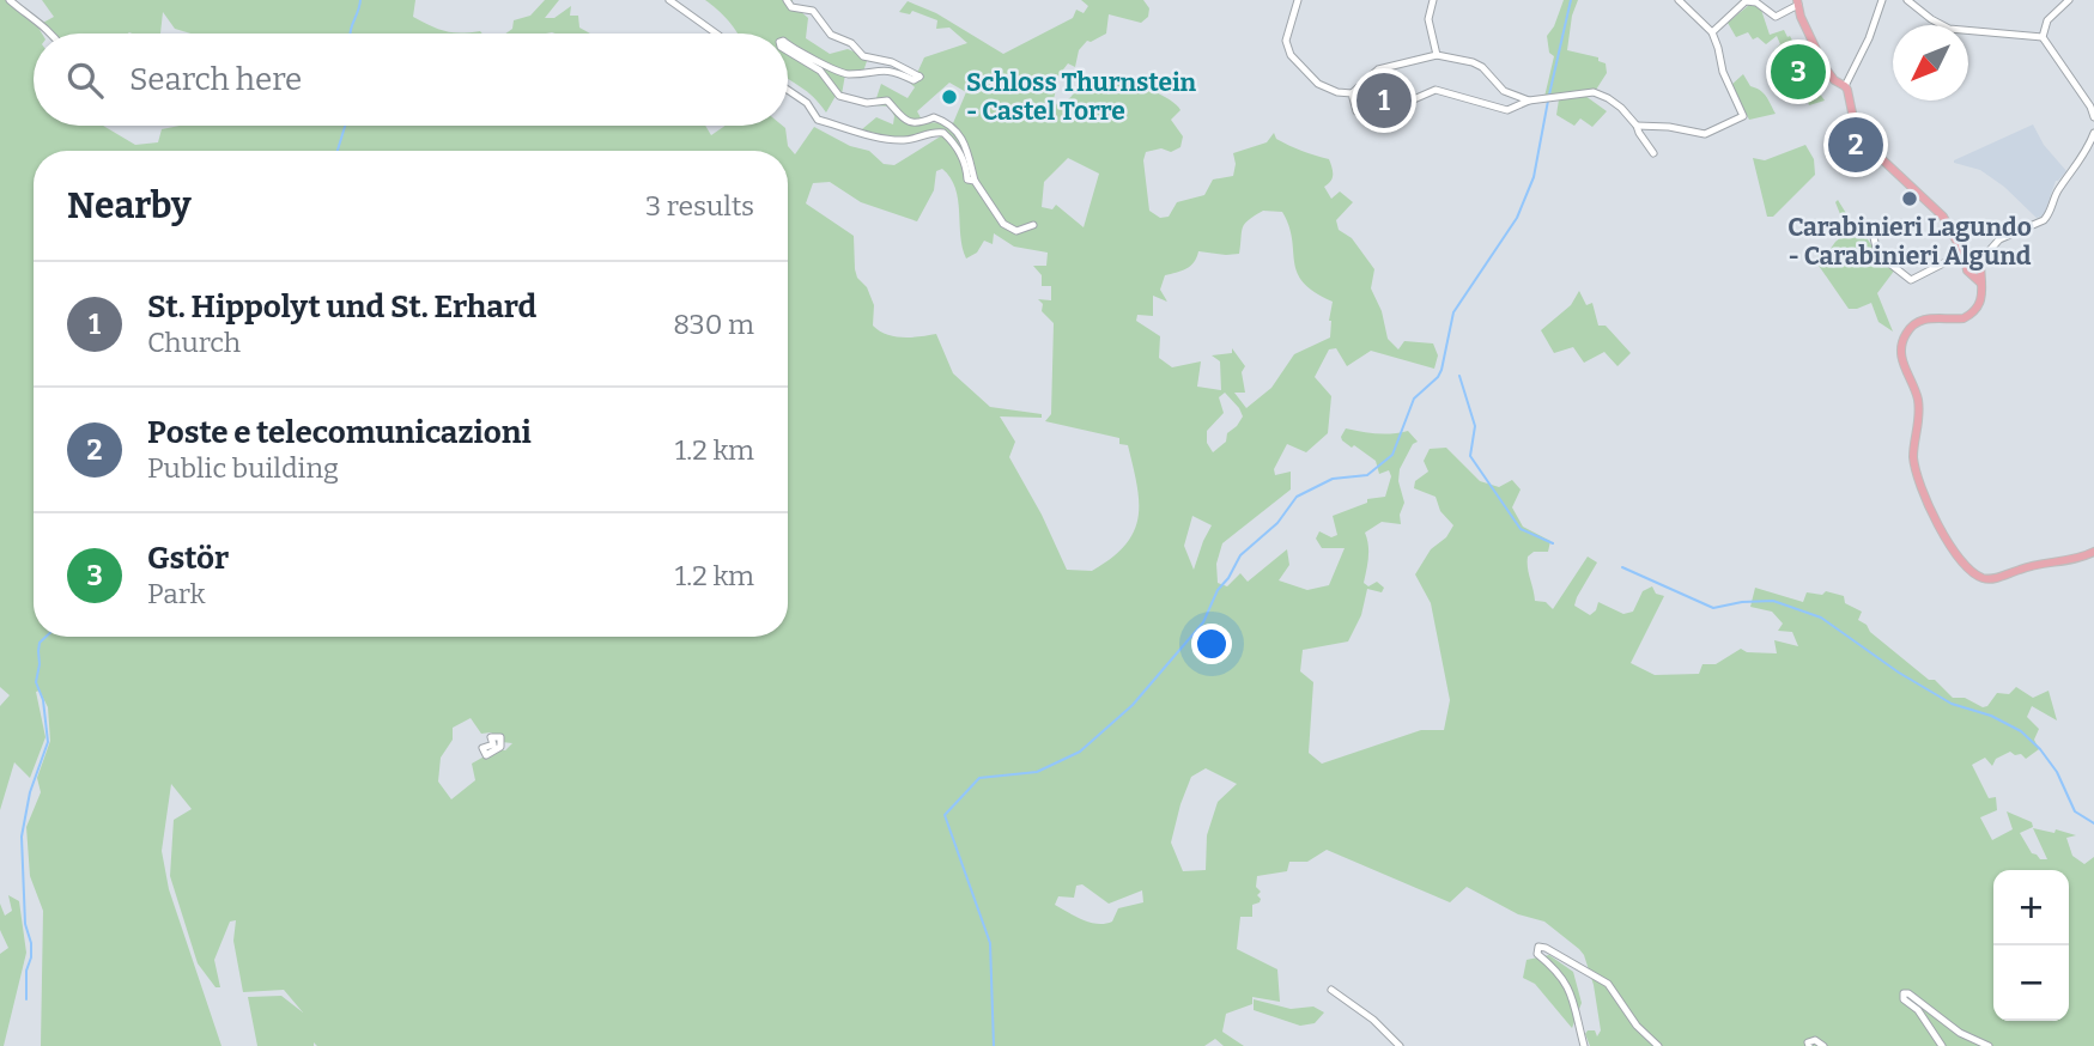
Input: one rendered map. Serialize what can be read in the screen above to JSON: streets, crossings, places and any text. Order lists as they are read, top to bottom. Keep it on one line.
{"places":["Schloss Thurnstein - Castel Torre","Carabinieri Lagundo - Carabinieri Algund"],"north":"bottom left","page":{"search":"Search here","pins":["3","1","2"],"heading":["Nearby","3 results"],"list":[{"mark":"1","name":"St. Hippolyt und St. Erhard","note":"Church","value":"830 m"},{"mark":"2","name":"Poste e telecomunicazioni","note":"Public building","value":"1.2 km"},{"mark":"3","name":"Gstör","note":"Park","value":"1.2 km"}],"map_buttons":["+","−"]}}
